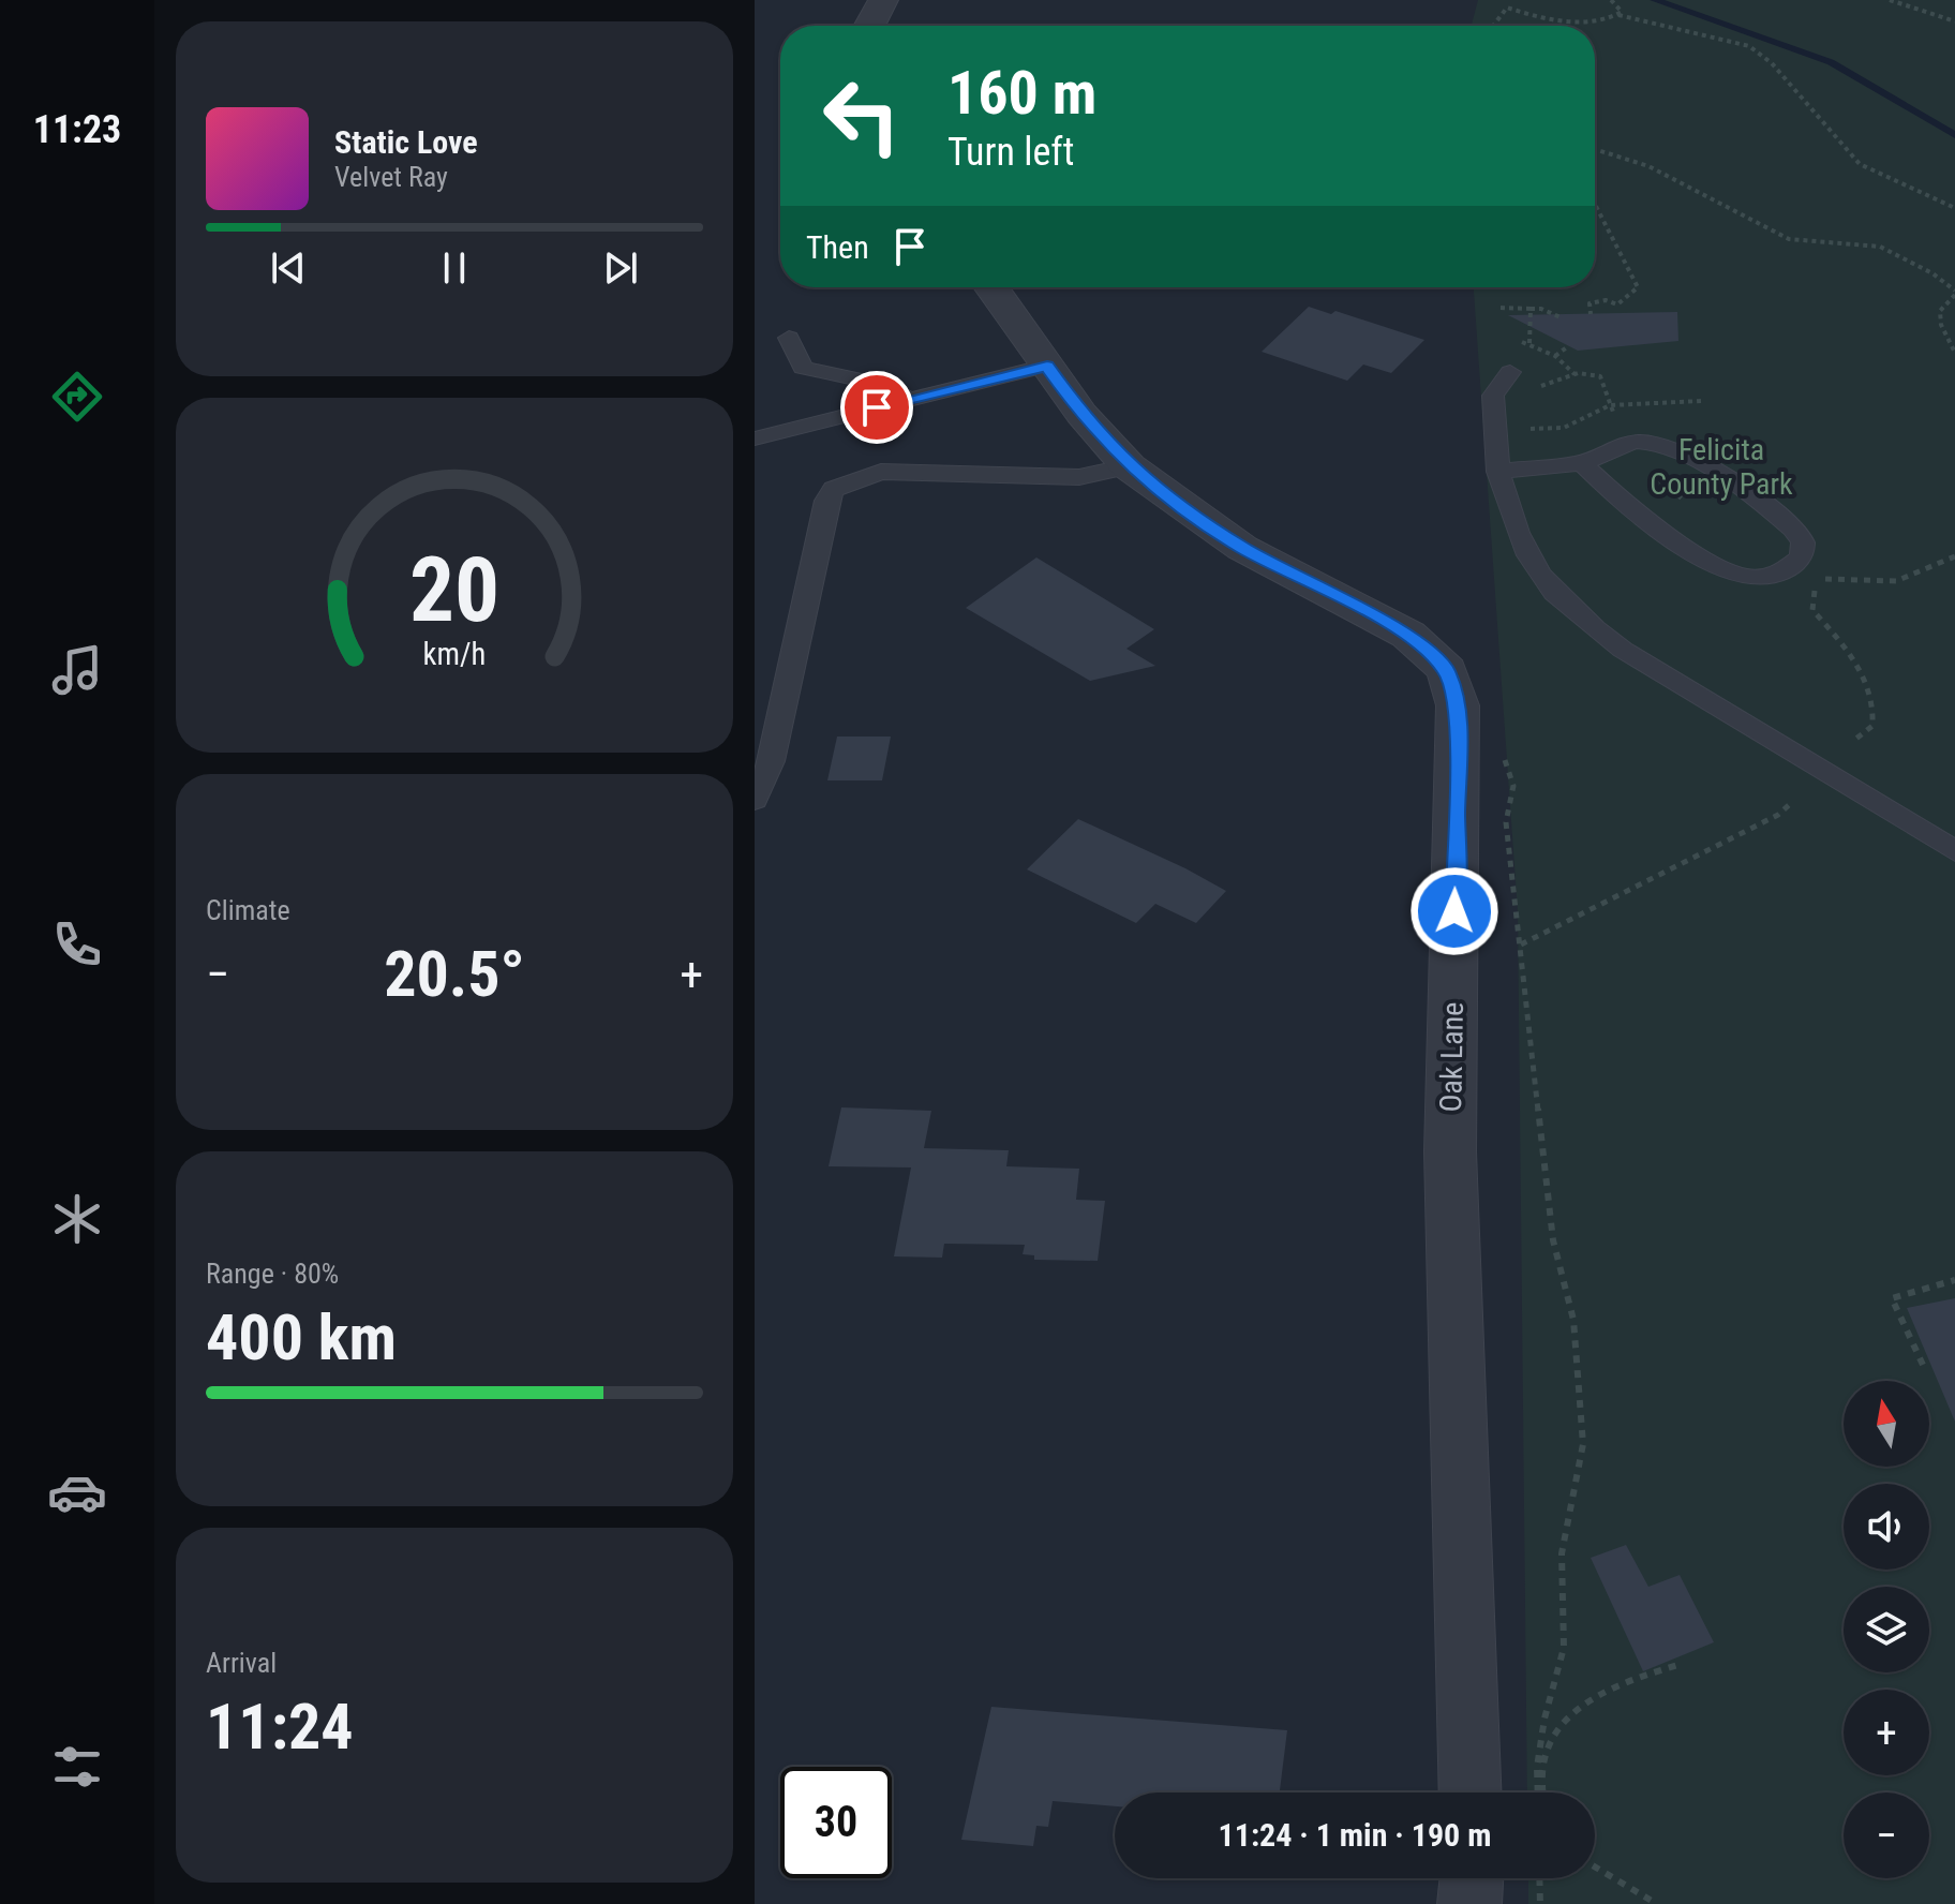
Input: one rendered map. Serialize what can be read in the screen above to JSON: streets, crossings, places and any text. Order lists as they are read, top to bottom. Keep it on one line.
{"streets":{"street":["Oak Lane"]},"parks":["Felicita County Park"],"north":"top","page":{"tabs":"11:23","turn":["160 m","Turn left"],"song":["Static Love","Velvet Ray"],"then":"Then","tile":["Climate",["Range · 80%","400 km"],["Arrival","11:24"]],"heat":["−","20.5°","+"],"map_buttons":["+","−"],"limit":"30","trip":"11:24 · 1 min · 190 m","gauge":["20","km/h"]}}
